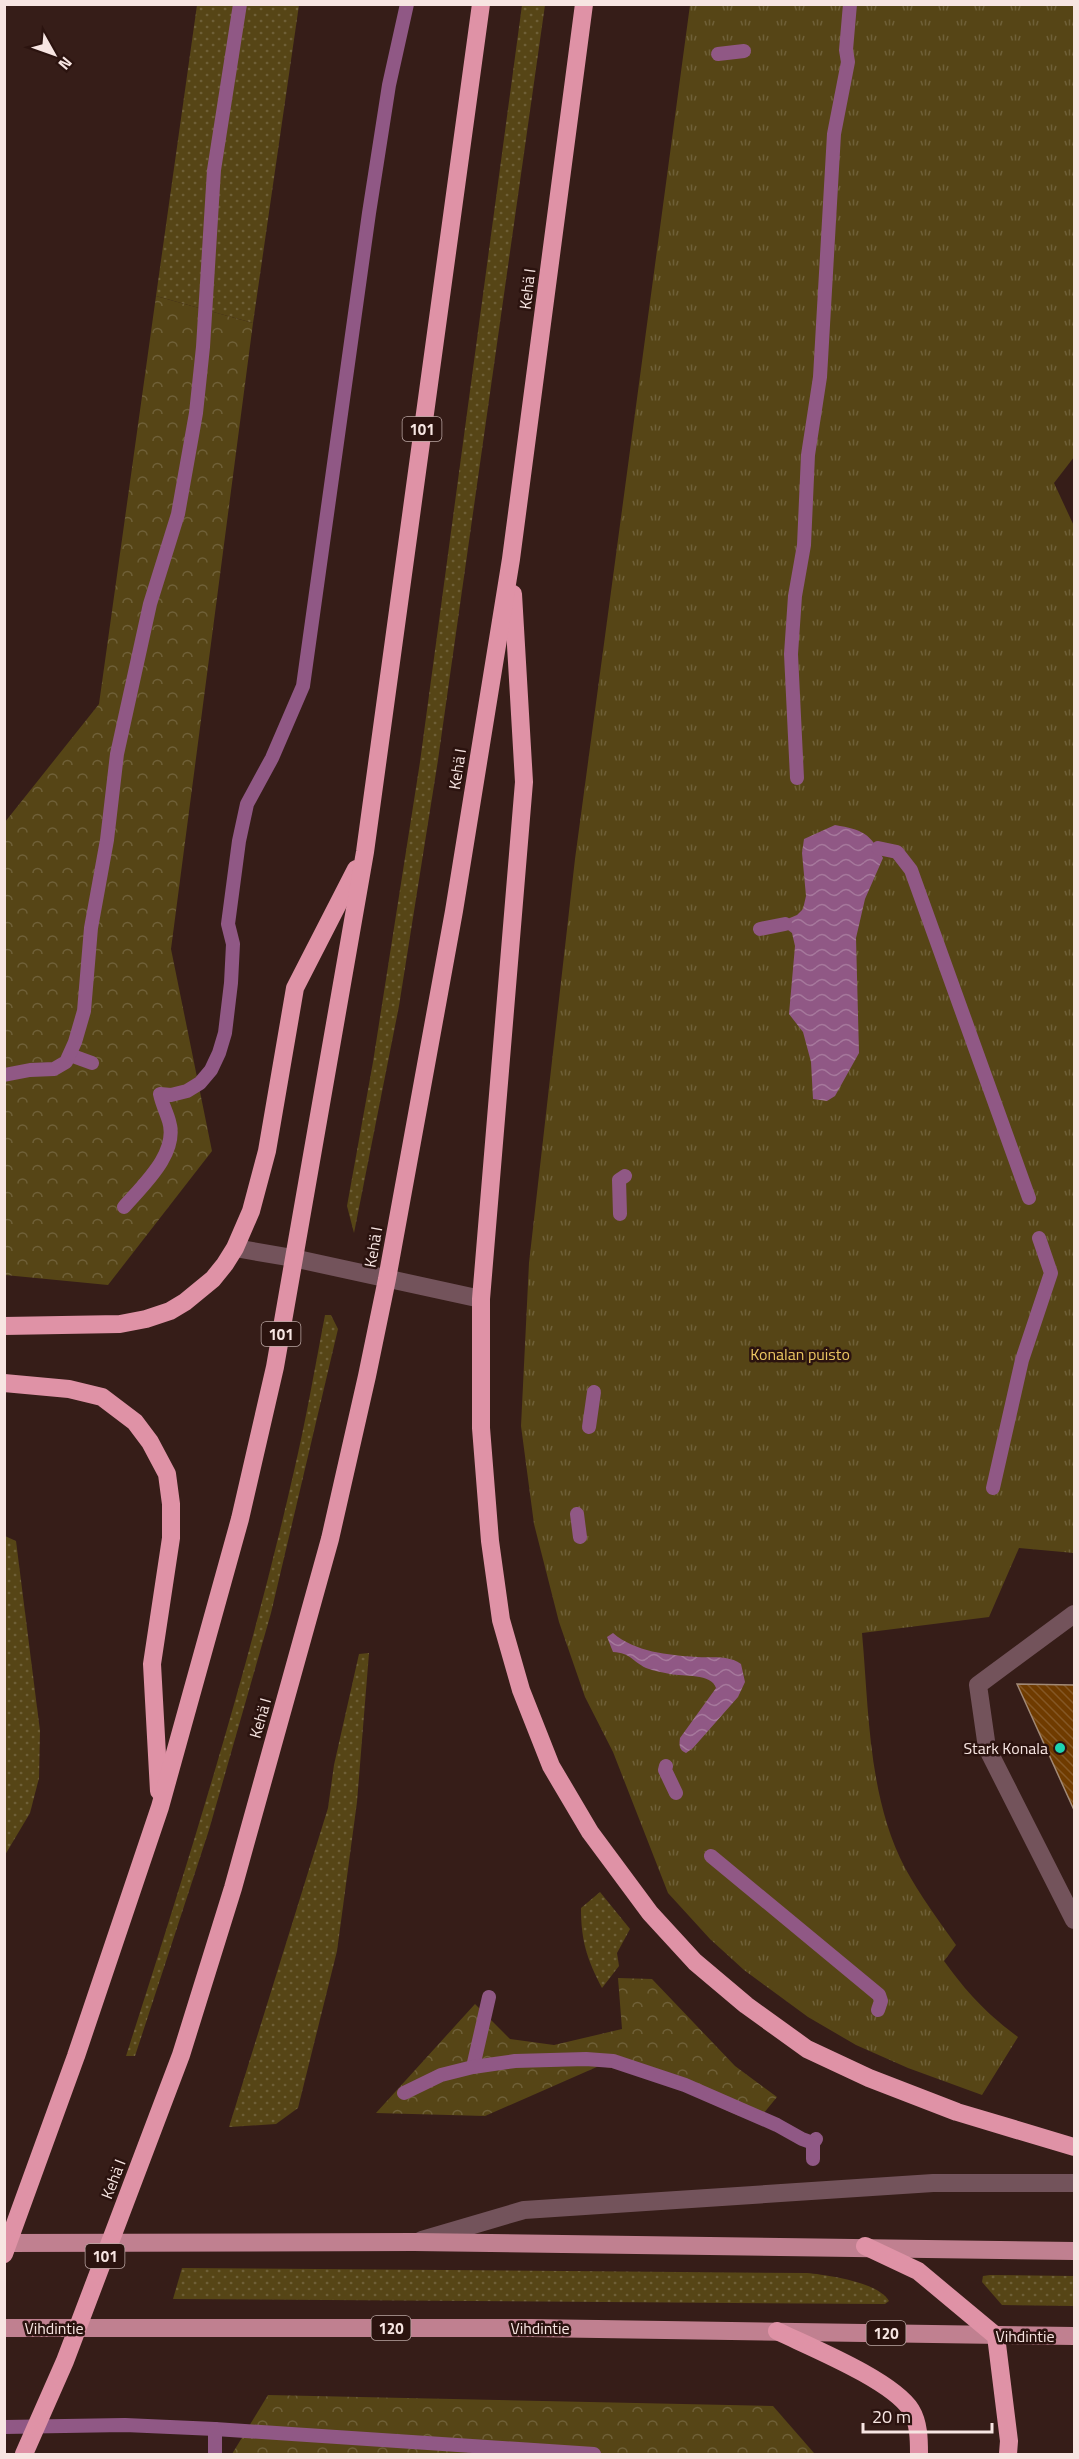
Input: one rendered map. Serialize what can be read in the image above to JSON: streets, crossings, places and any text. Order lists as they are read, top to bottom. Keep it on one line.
{"streets":{"highway":["Kehä I","101"],"main road":["Vihdintie","120"]},"parks":["Konalan puisto"],"places":["Stark Konala"],"scale_bar":"20 m","north":"bottom right"}
